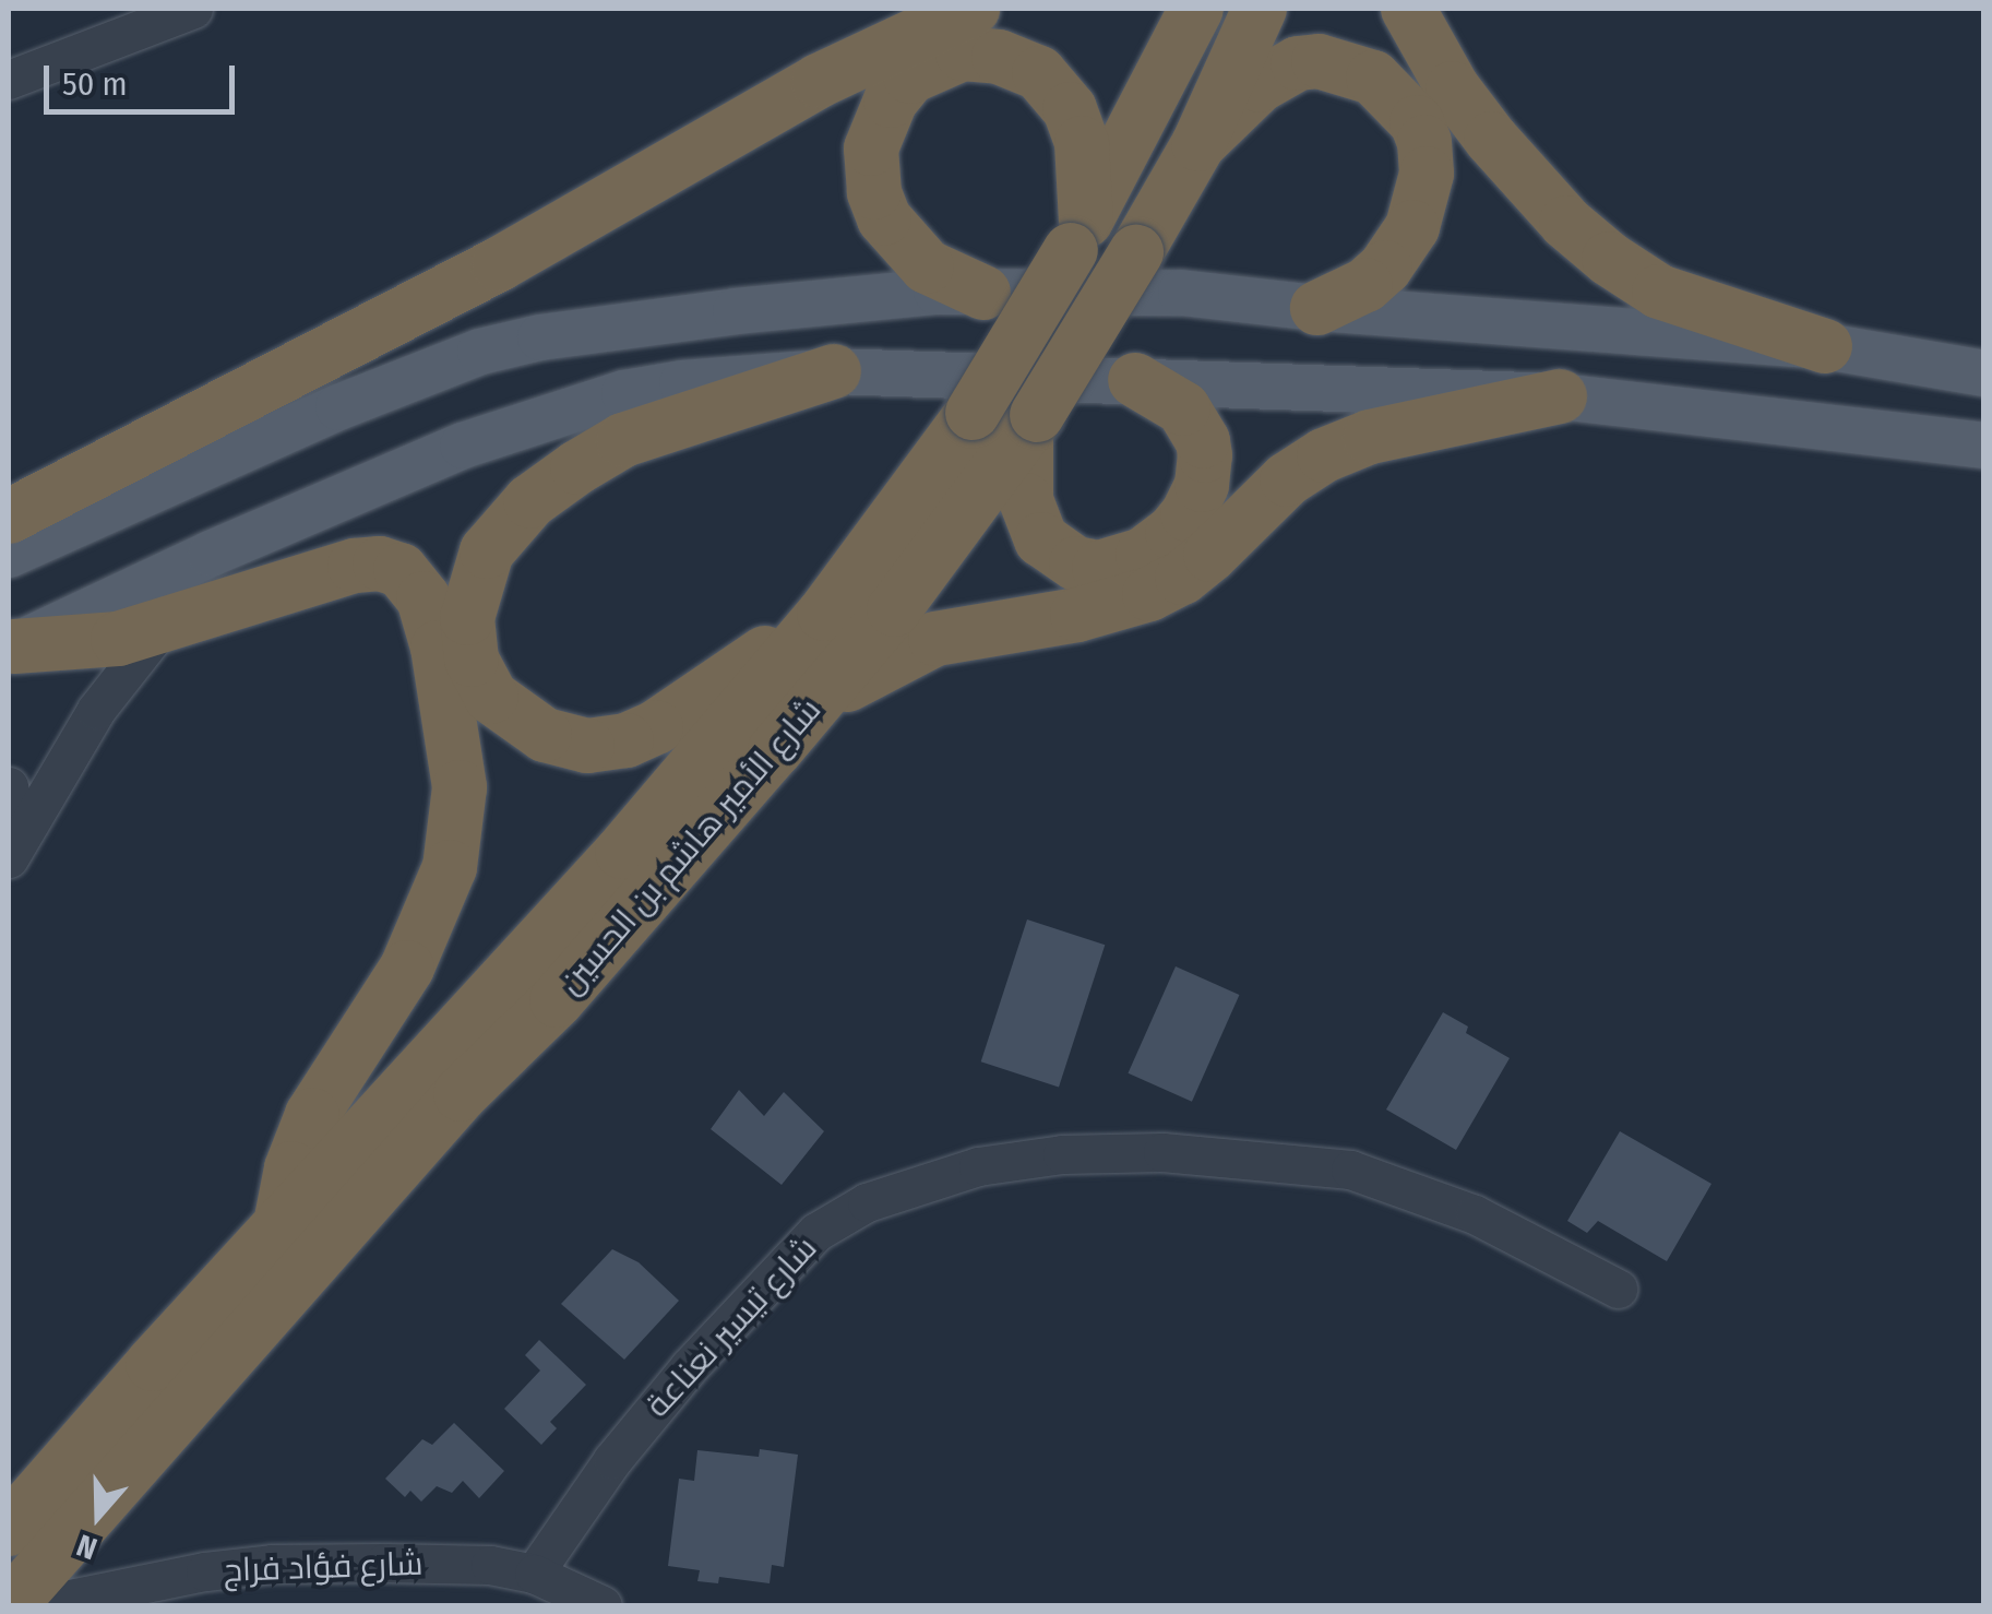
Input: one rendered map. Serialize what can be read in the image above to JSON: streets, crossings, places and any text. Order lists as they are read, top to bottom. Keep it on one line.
{"streets":{"highway":["شارع الأمير هاشم بن الحسين"],"street":["شارع تيسير نعناعة","شارع فؤاد فراج"]},"crossings":[["شارع تيسير نعناعة","شارع فؤاد فراج"]],"scale_bar":"50 m","north":"bottom"}
